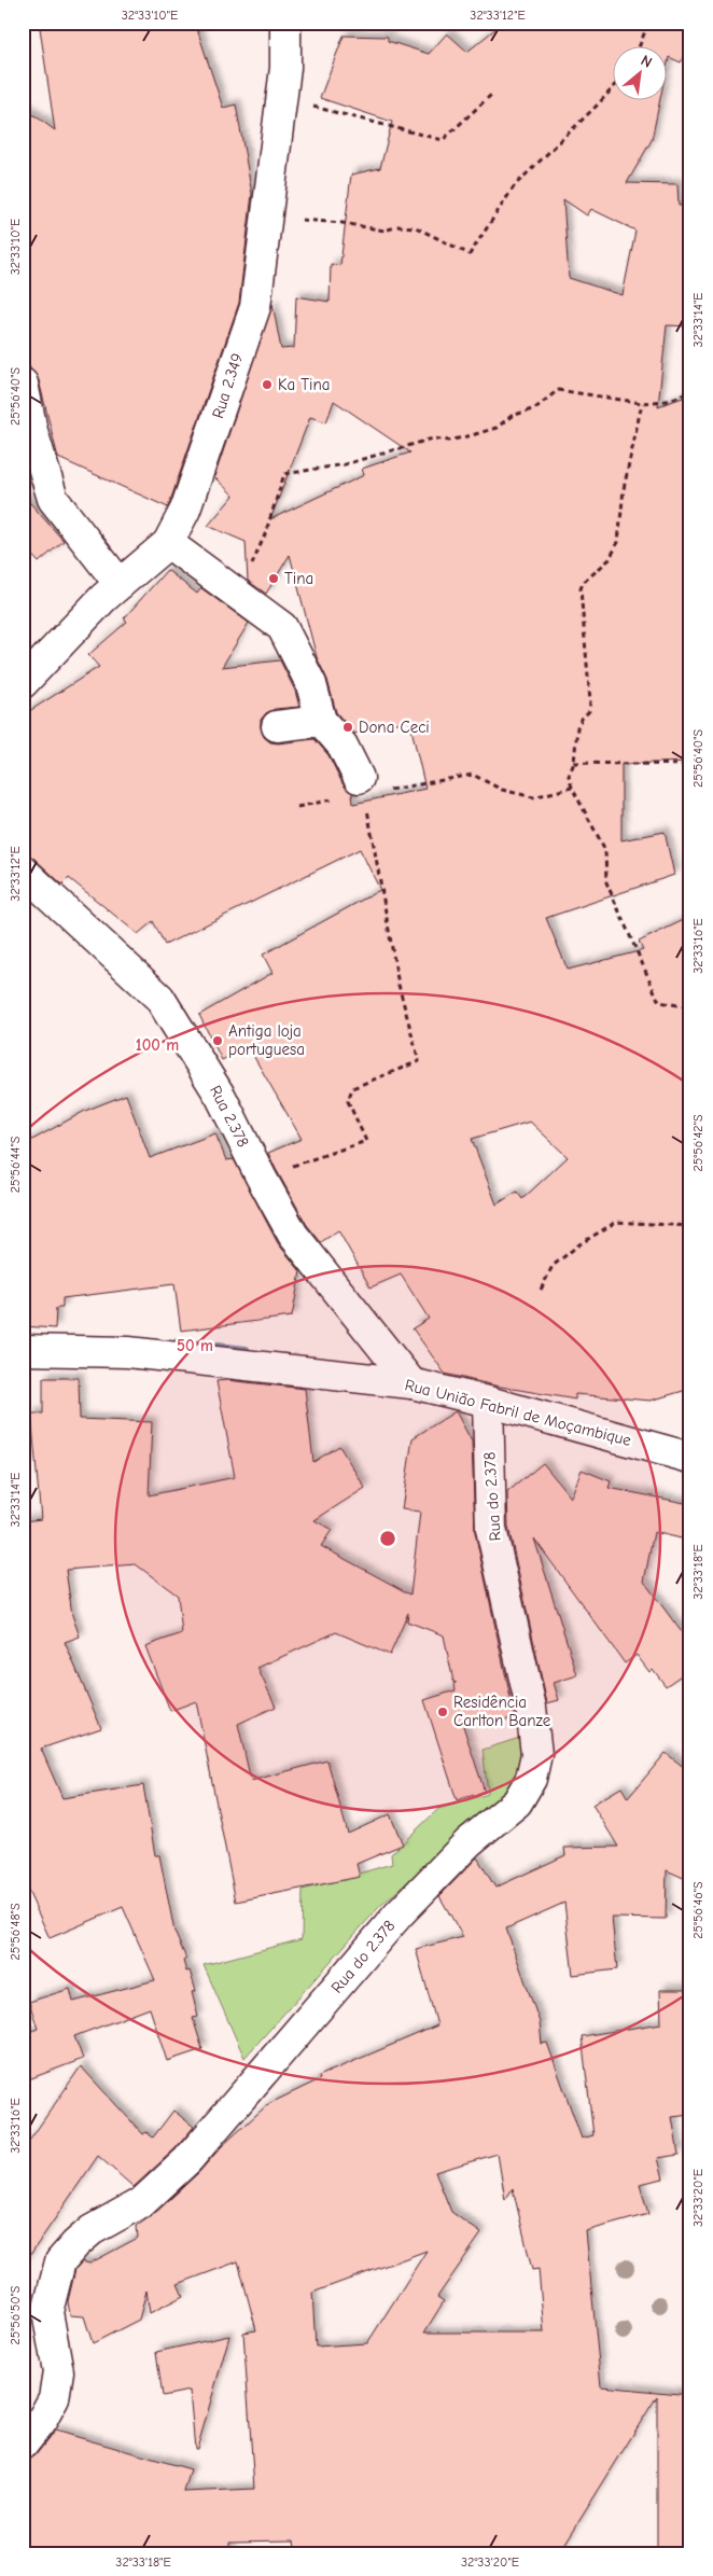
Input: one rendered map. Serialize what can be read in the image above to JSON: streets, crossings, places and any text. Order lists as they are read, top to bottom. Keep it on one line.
{"streets":{"street":["Rua 2.349","Rua 2.378","Rua União Fabril de Moçambique","Rua do 2.378"]},"crossings":[["Rua 2.378","Rua União Fabril de Moçambique"],["Rua União Fabril de Moçambique","Rua do 2.378"]],"places":["Ka Tina","Tina","Dona Ceci","Antiga loja portuguesa","Residência Carlton Banze"],"north":"top right","coordinates":["32°33'10\"E","32°33'12\"E","32°33'14\"E","25°56'40\"S","32°33'16\"E","25°56'42\"S","25°56'44\"S","32°33'18\"E","25°56'46\"S","25°56'48\"S","32°33'20\"E","25°56'50\"S"],"rings":["100 m","50 m"]}
